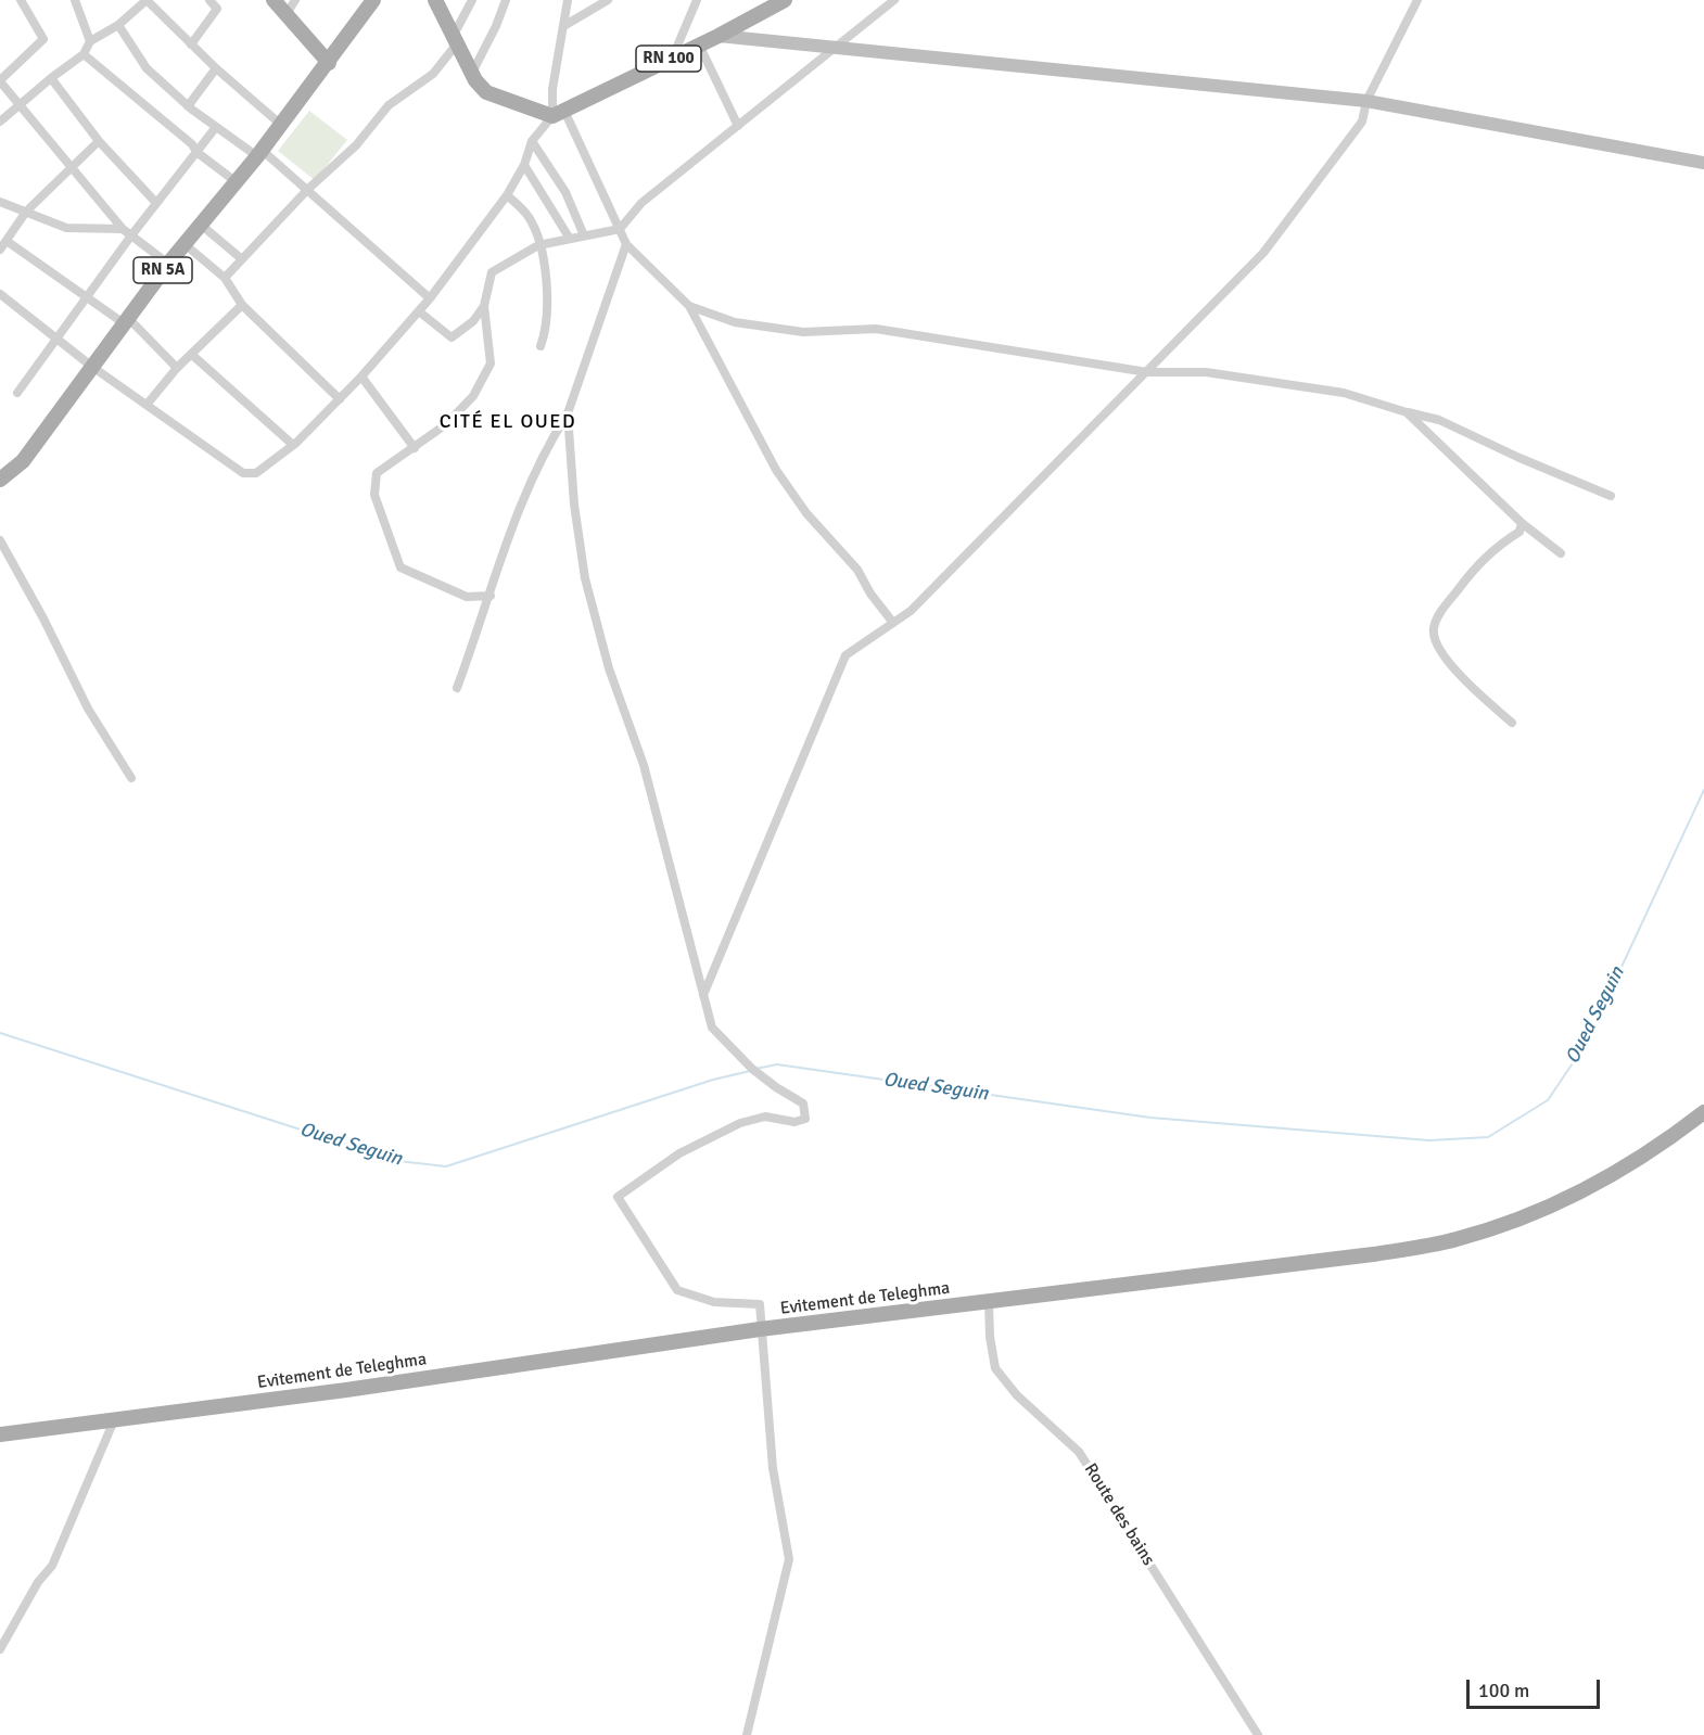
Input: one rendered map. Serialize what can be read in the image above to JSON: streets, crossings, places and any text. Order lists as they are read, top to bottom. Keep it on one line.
{"streets":{"main road":["RN 100","RN 5A","Evitement de Teleghma"],"street":["Route des bains"]},"crossings":[["Evitement de Teleghma","Route des bains"]],"districts":["CITÉ EL OUED"],"water":["Oued Seguin"],"scale_bar":"100 m"}
